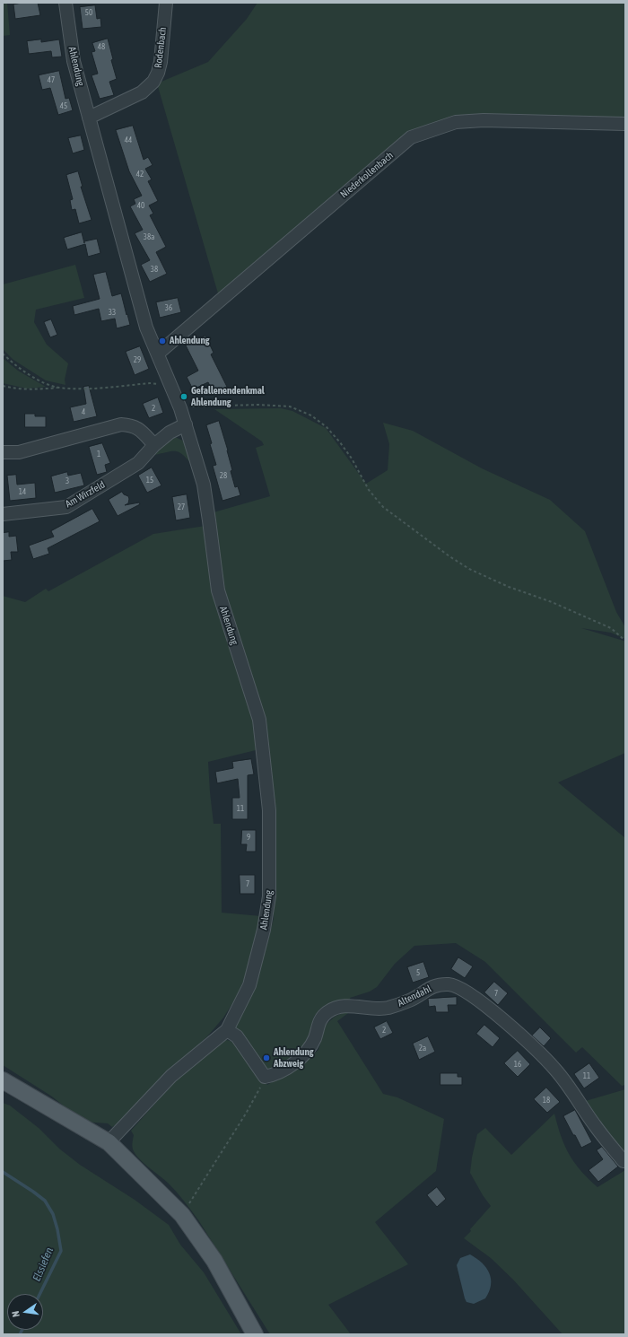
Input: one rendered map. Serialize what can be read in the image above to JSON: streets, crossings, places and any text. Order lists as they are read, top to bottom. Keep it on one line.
{"streets":{"street":["Rodenbach","Ahlendung","Niederkollenbach","Am Wirzfeld","Altendahl"]},"crossings":[["Rodenbach","Ahlendung"],["Ahlendung","Niederkollenbach"],["Ahlendung","Am Wirzfeld"]],"water":["Elssiefen"],"places":["Ahlendung","Gefallenendenkmal Ahlendung","Ahlendung Abzweig"],"house_numbers":["50","48","47","45","44","42","40","38a","38","36","33","29","2","4","1","28","15","3","14","27","11","9","7","5","7","2","2a","16","11","18"],"north":"left"}
